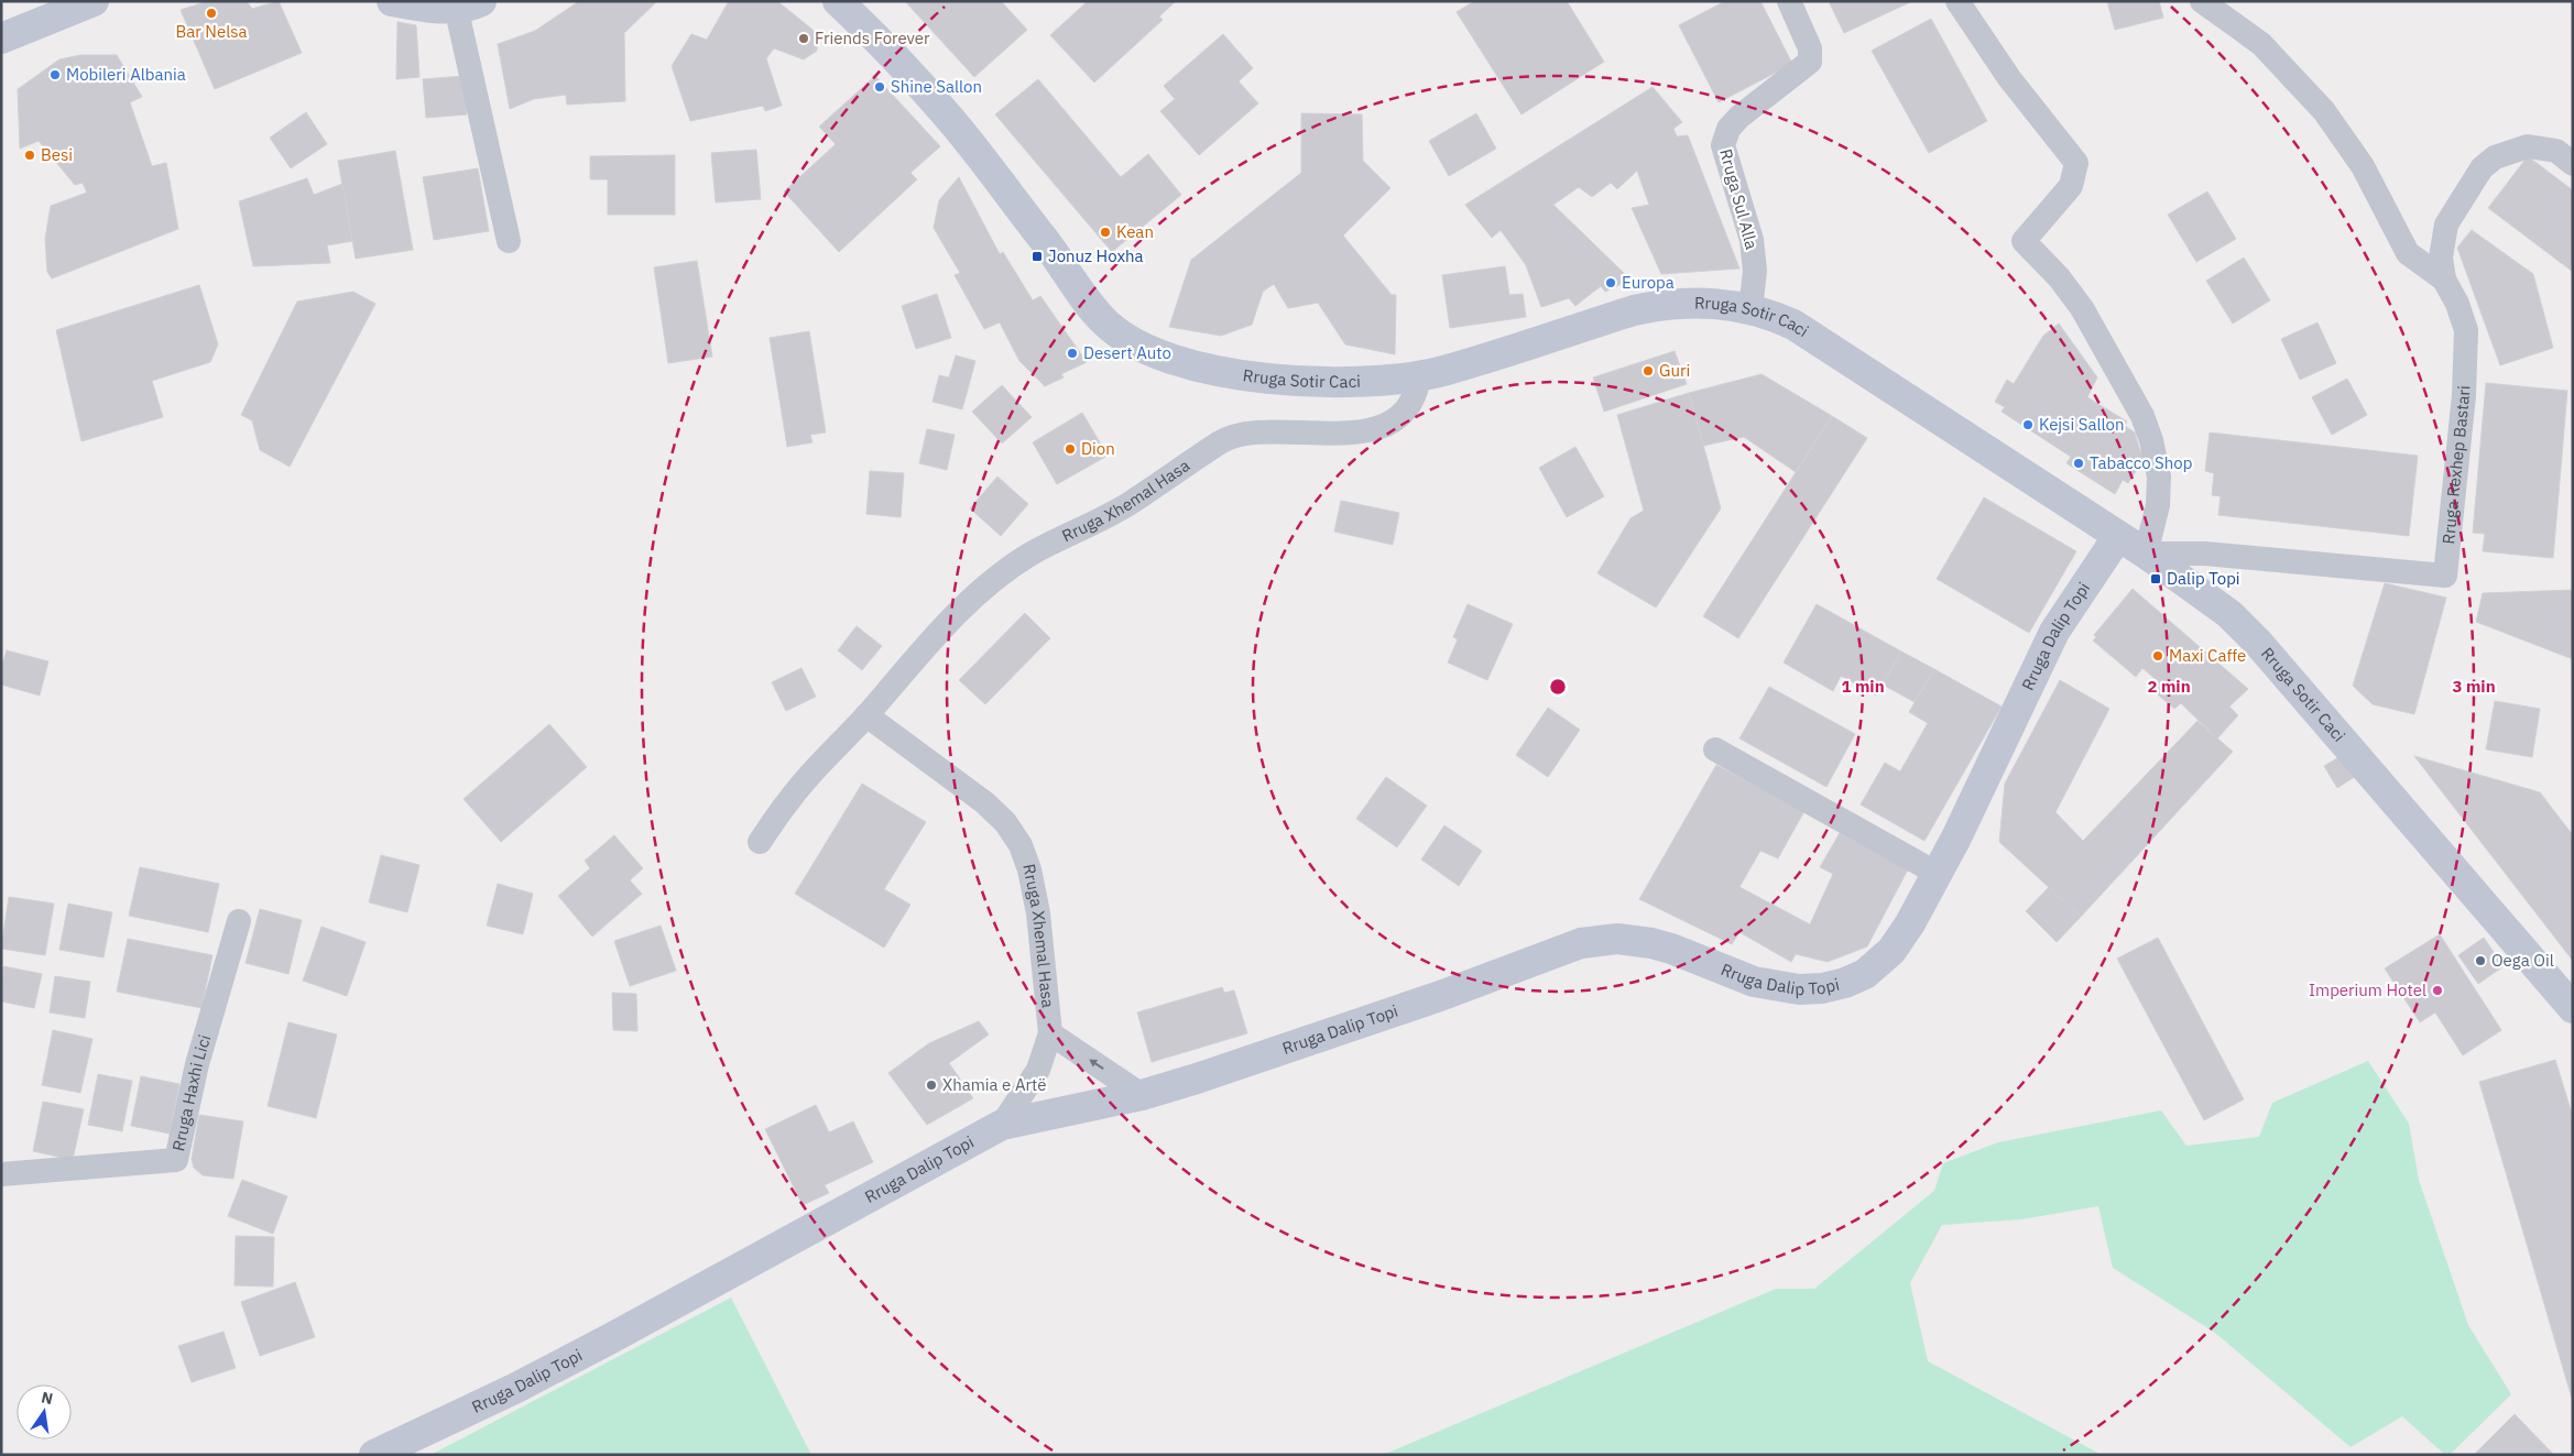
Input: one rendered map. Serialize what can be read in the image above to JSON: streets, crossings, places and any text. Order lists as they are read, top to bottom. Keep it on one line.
{"streets":{"main road":["Rruga Sotir Caci","Rruga Dalip Topi"],"street":["Rruga Sul Alla","Rruga Rexhep Bastari","Rruga Xhemal Hasa","Rruga Haxhi Lici"]},"crossings":[["Rruga Sul Alla","Rruga Sotir Caci"],["Rruga Sotir Caci","Rruga Rexhep Bastari"],["Rruga Sotir Caci","Rruga Xhemal Hasa"],["Rruga Sotir Caci","Rruga Dalip Topi"],["Rruga Xhemal Hasa","Rruga Dalip Topi"]],"places":{"other":["Bar Nelsa","Friends Forever","Mobileri Albania","Shine Sallon","Besi","Kean","Europa","Desert Auto","Guri","Kejsi Sallon","Dion","Tabacco Shop","Maxi Caffe","Oega Oil","Imperium Hotel","Xhamia e Artë"],"transit":["Jonuz Hoxha","Dalip Topi"]},"north":"top","rings":["1 min","2 min","3 min"]}
